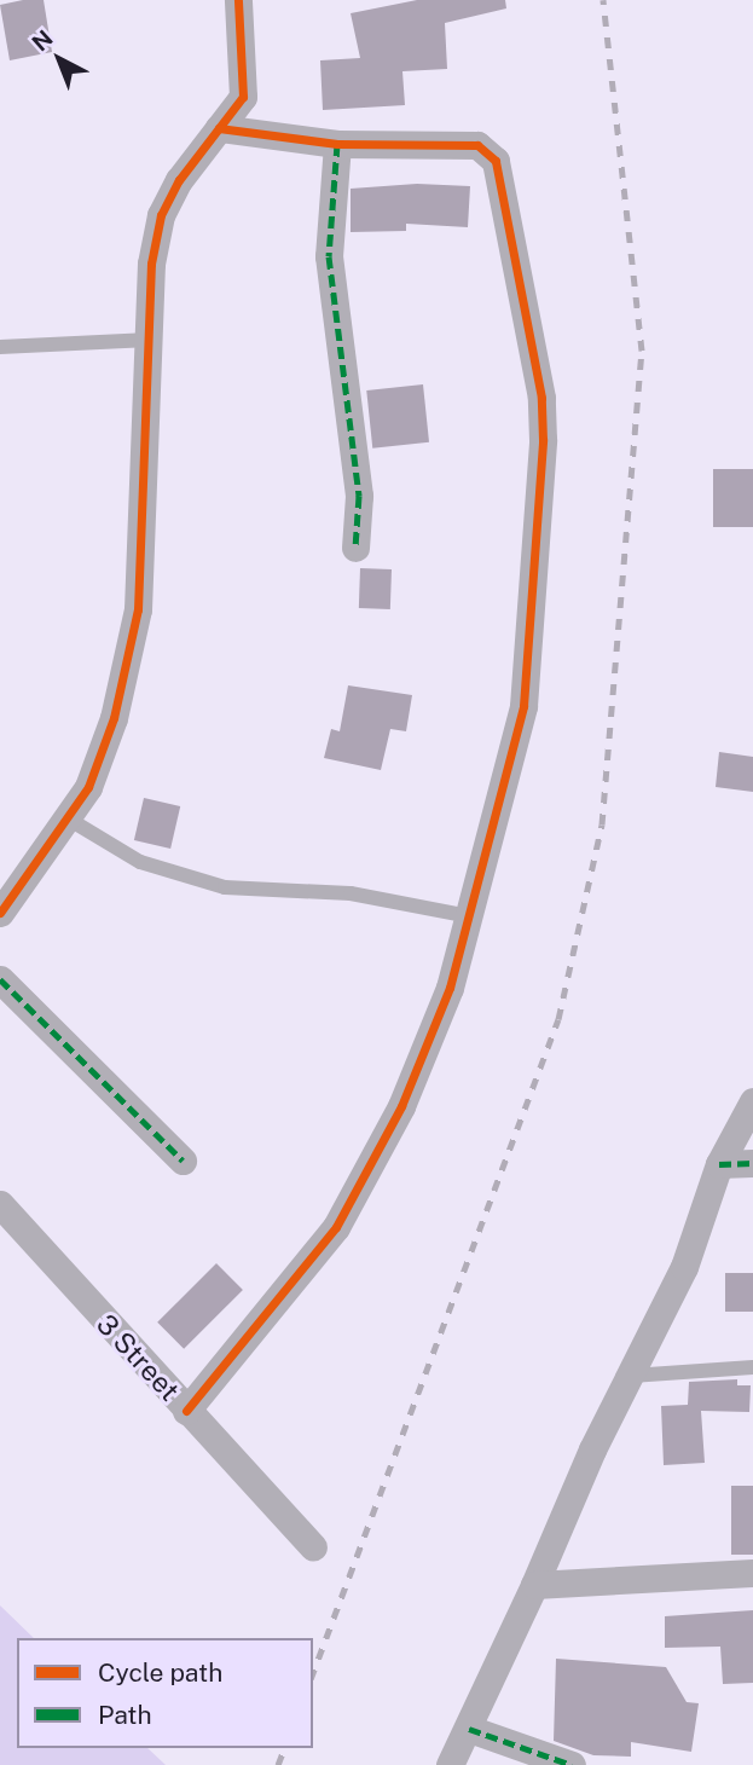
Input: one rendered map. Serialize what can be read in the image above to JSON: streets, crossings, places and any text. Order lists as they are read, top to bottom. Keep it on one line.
{"streets":{"street":["3 Street"]},"legend":["Cycle path","Path"],"north":"top left"}
